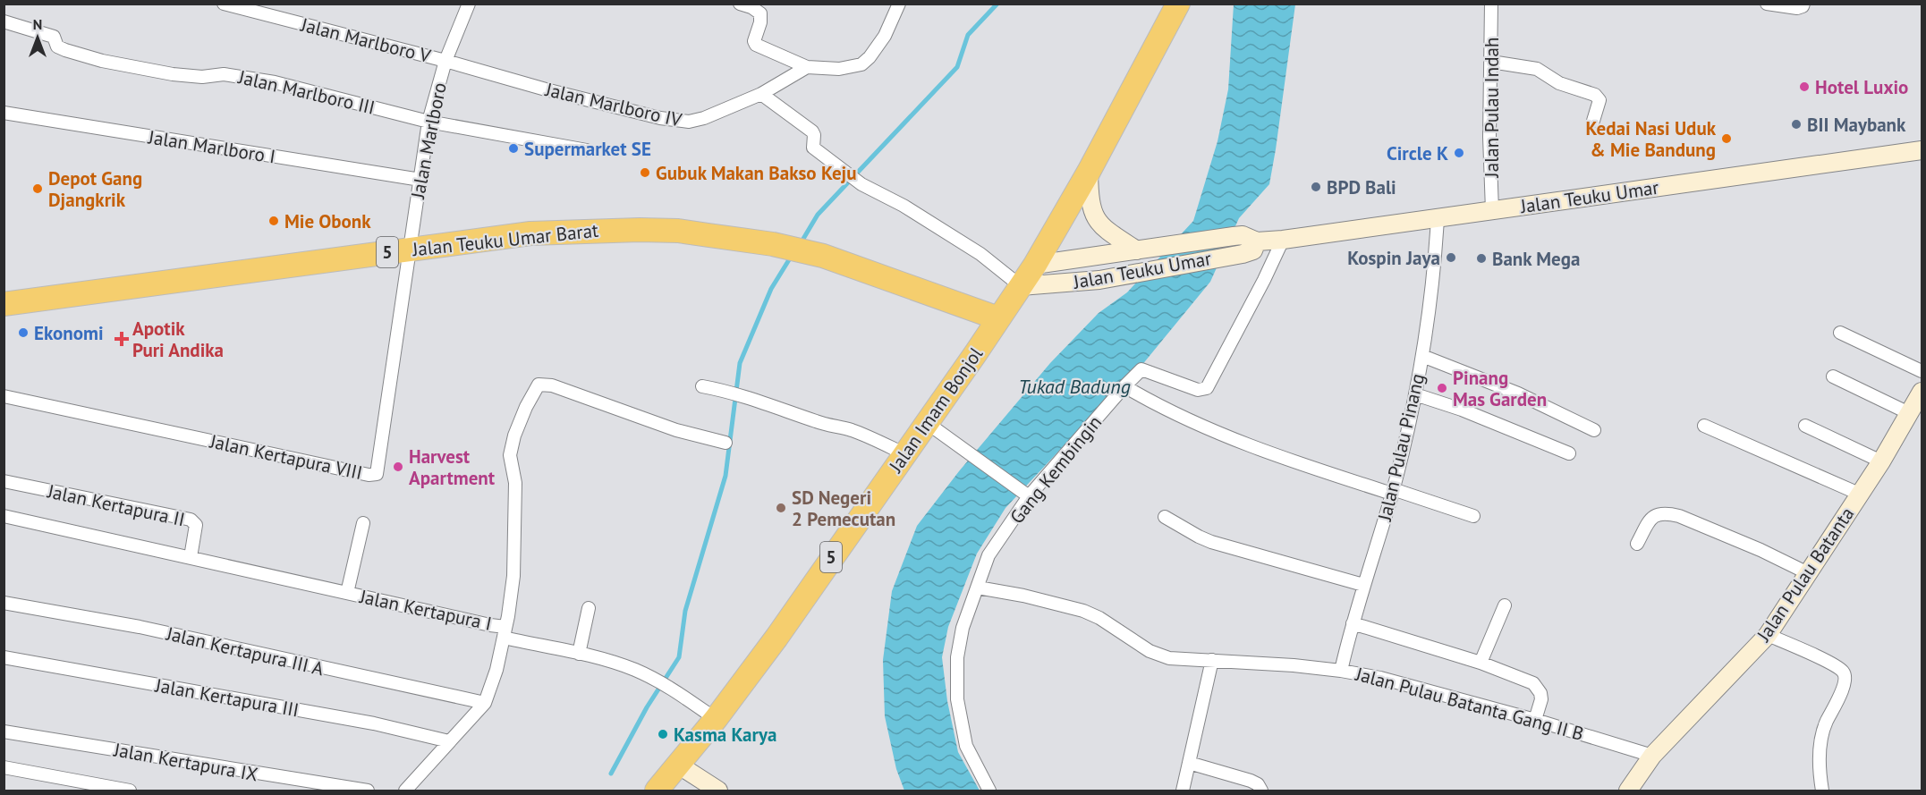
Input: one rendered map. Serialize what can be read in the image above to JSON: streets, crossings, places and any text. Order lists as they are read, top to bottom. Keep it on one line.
{"streets":{"highway":["Jalan Teuku Umar Barat","5","Jalan Imam Bonjol"],"main road":["Jalan Teuku Umar","Jalan Pulau Batanta"],"street":["Jalan Marlboro V","Jalan Marlboro III","Jalan Marlboro IV","Jalan Pulau Indah","Jalan Marlboro","Jalan Marlboro I","Jalan Pulau Pinang","Jalan Kertapura VIII","Gang Kembingin","Jalan Kertapura II","Jalan Kertapura I","Jalan Kertapura III A","Jalan Kertapura III","Jalan Pulau Batanta Gang II B","Jalan Kertapura IX"]},"crossings":[["Jalan Marlboro V","Jalan Marlboro IV"],["Jalan Marlboro V","Jalan Marlboro"],["Jalan Marlboro III","Jalan Marlboro"],["Jalan Marlboro IV","Jalan Marlboro"],["Jalan Pulau Indah","Jalan Teuku Umar"],["Jalan Marlboro","Jalan Marlboro I"],["Jalan Marlboro","Jalan Teuku Umar Barat"],["Jalan Marlboro","Jalan Kertapura VIII"],["Jalan Teuku Umar","Jalan Imam Bonjol"],["Jalan Teuku Umar","Jalan Pulau Pinang"],["Jalan Teuku Umar","Gang Kembingin"],["Jalan Teuku Umar Barat","Jalan Imam Bonjol"],["Jalan Teuku Umar Barat","Jalan Kertapura VIII"],["Jalan Pulau Pinang","Jalan Pulau Batanta Gang II B"],["Gang Kembingin","Jalan Pulau Batanta Gang II B"],["Jalan Kertapura II","Jalan Kertapura I"],["Jalan Pulau Batanta","Jalan Pulau Batanta Gang II B"]],"water":["Tukad Badung"],"places":{"other":["Hotel Luxio","BII Maybank","Kedai Nasi Uduk & Mie Bandung","Supermarket SE","Circle K","Gubuk Makan Bakso Keju","BPD Bali","Depot Gang Djangkrik","Mie Obonk","Kospin Jaya","Bank Mega","Ekonomi","Pinang Mas Garden","Harvest Apartment","SD Negeri 2 Pemecutan","Kasma Karya"],"health":["Apotik Puri Andika"]},"north":"top"}
